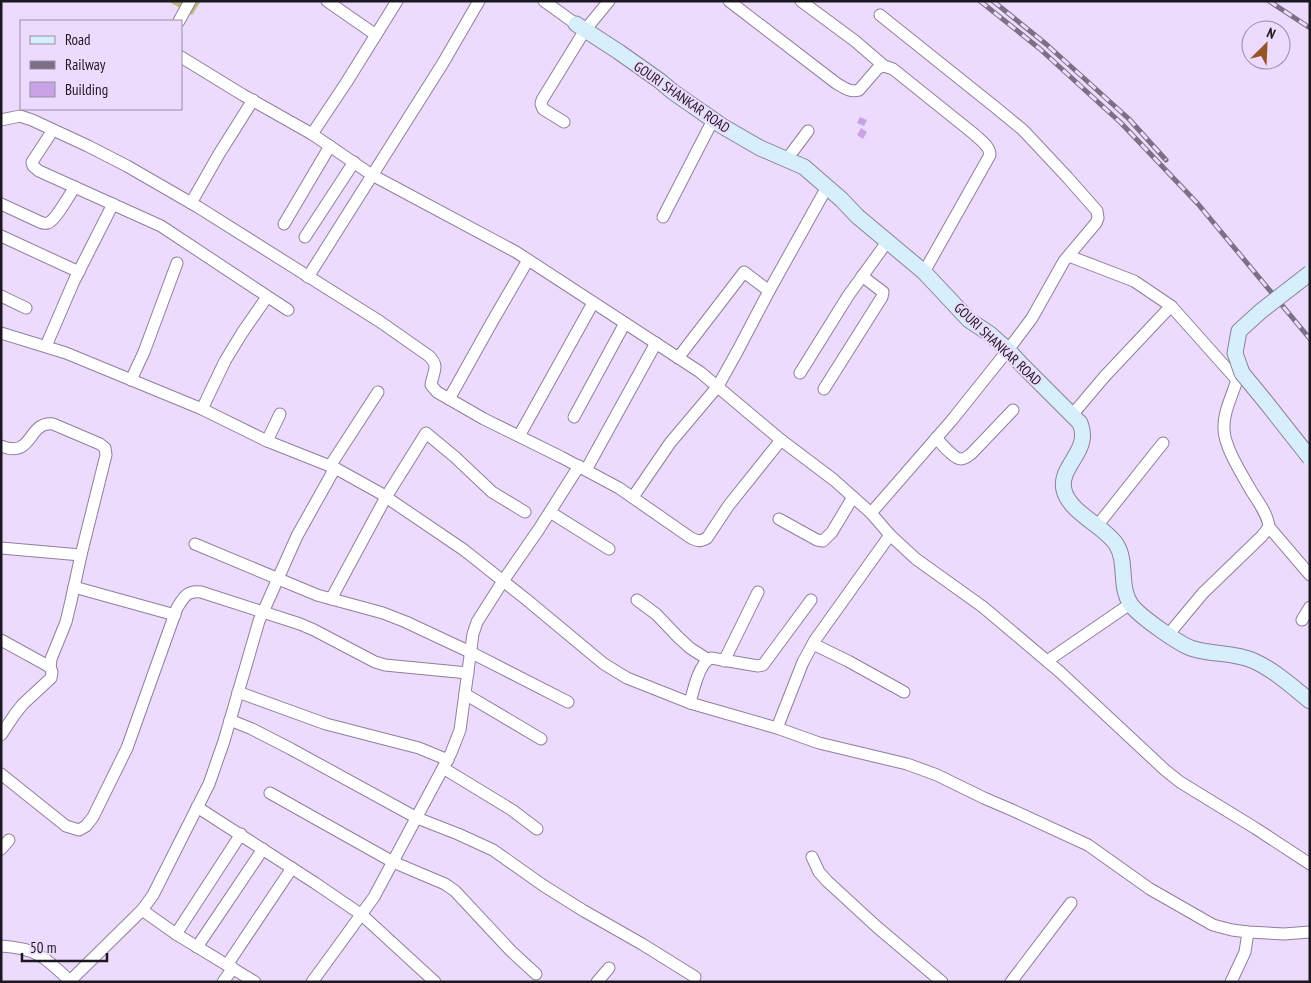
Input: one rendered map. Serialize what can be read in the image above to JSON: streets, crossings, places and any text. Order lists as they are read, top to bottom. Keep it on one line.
{"streets":{"street":["GOURI SHANKAR ROAD"]},"legend":["Road","Railway","Building"],"scale_bar":"50 m","north":"top right"}
